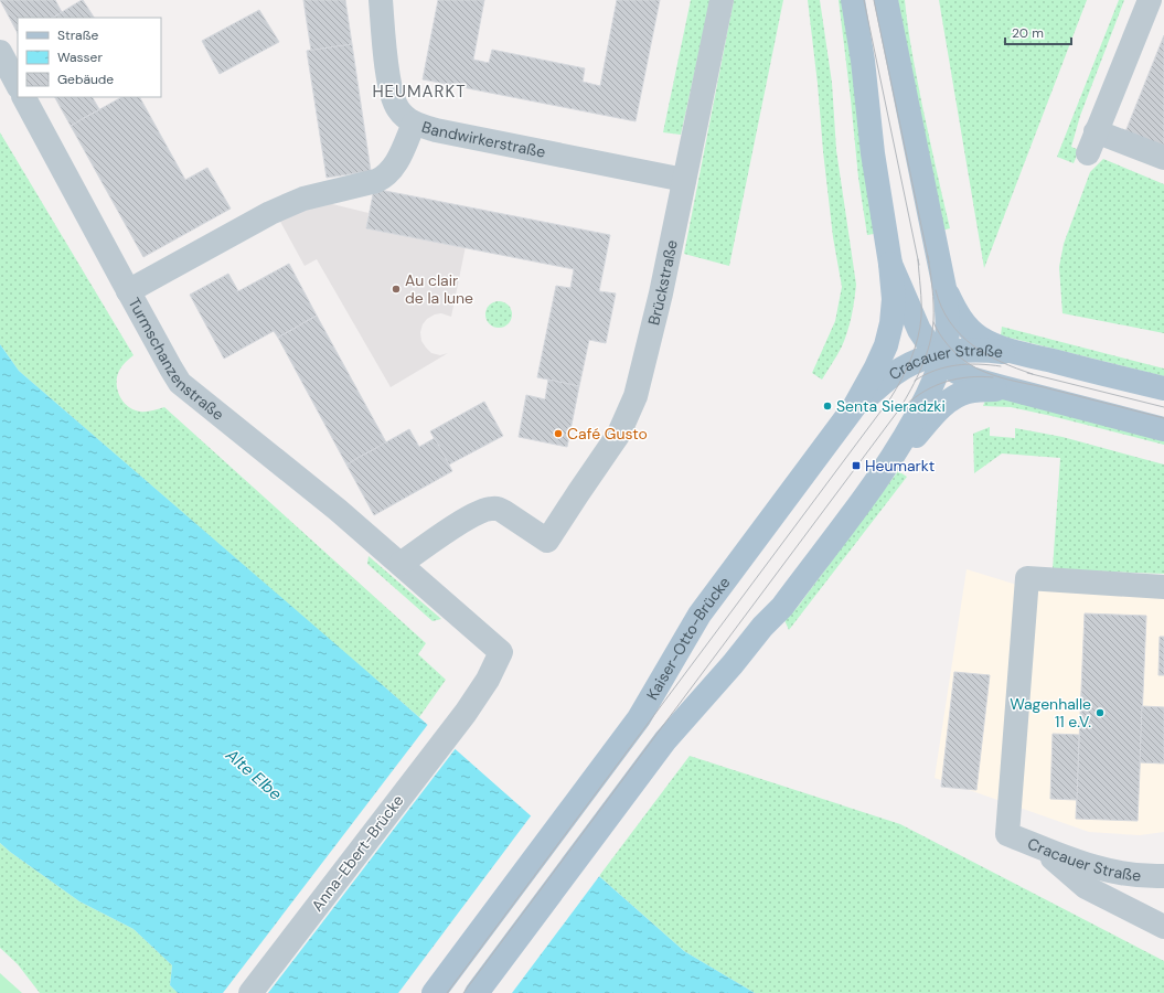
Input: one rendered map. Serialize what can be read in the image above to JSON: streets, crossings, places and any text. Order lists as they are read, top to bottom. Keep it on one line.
{"streets":{"main road":["Cracauer Straße","Kaiser-Otto-Brücke"],"street":["Bandwirkerstraße","Brückstraße","Turmschanzenstraße","Anna-Ebert-Brücke"]},"crossings":[["Bandwirkerstraße","Brückstraße"],["Brückstraße","Turmschanzenstraße"],["Turmschanzenstraße","Anna-Ebert-Brücke"],["Cracauer Straße","Kaiser-Otto-Brücke"]],"districts":["HEUMARKT"],"water":["Alte Elbe"],"places":{"other":["Au clair de la lune","Senta Sieradzki","Café Gusto","Wagenhalle 11 e.V."],"transit":["Heumarkt"]},"legend":["Straße","Wasser","Gebäude"],"scale_bar":"20 m"}
